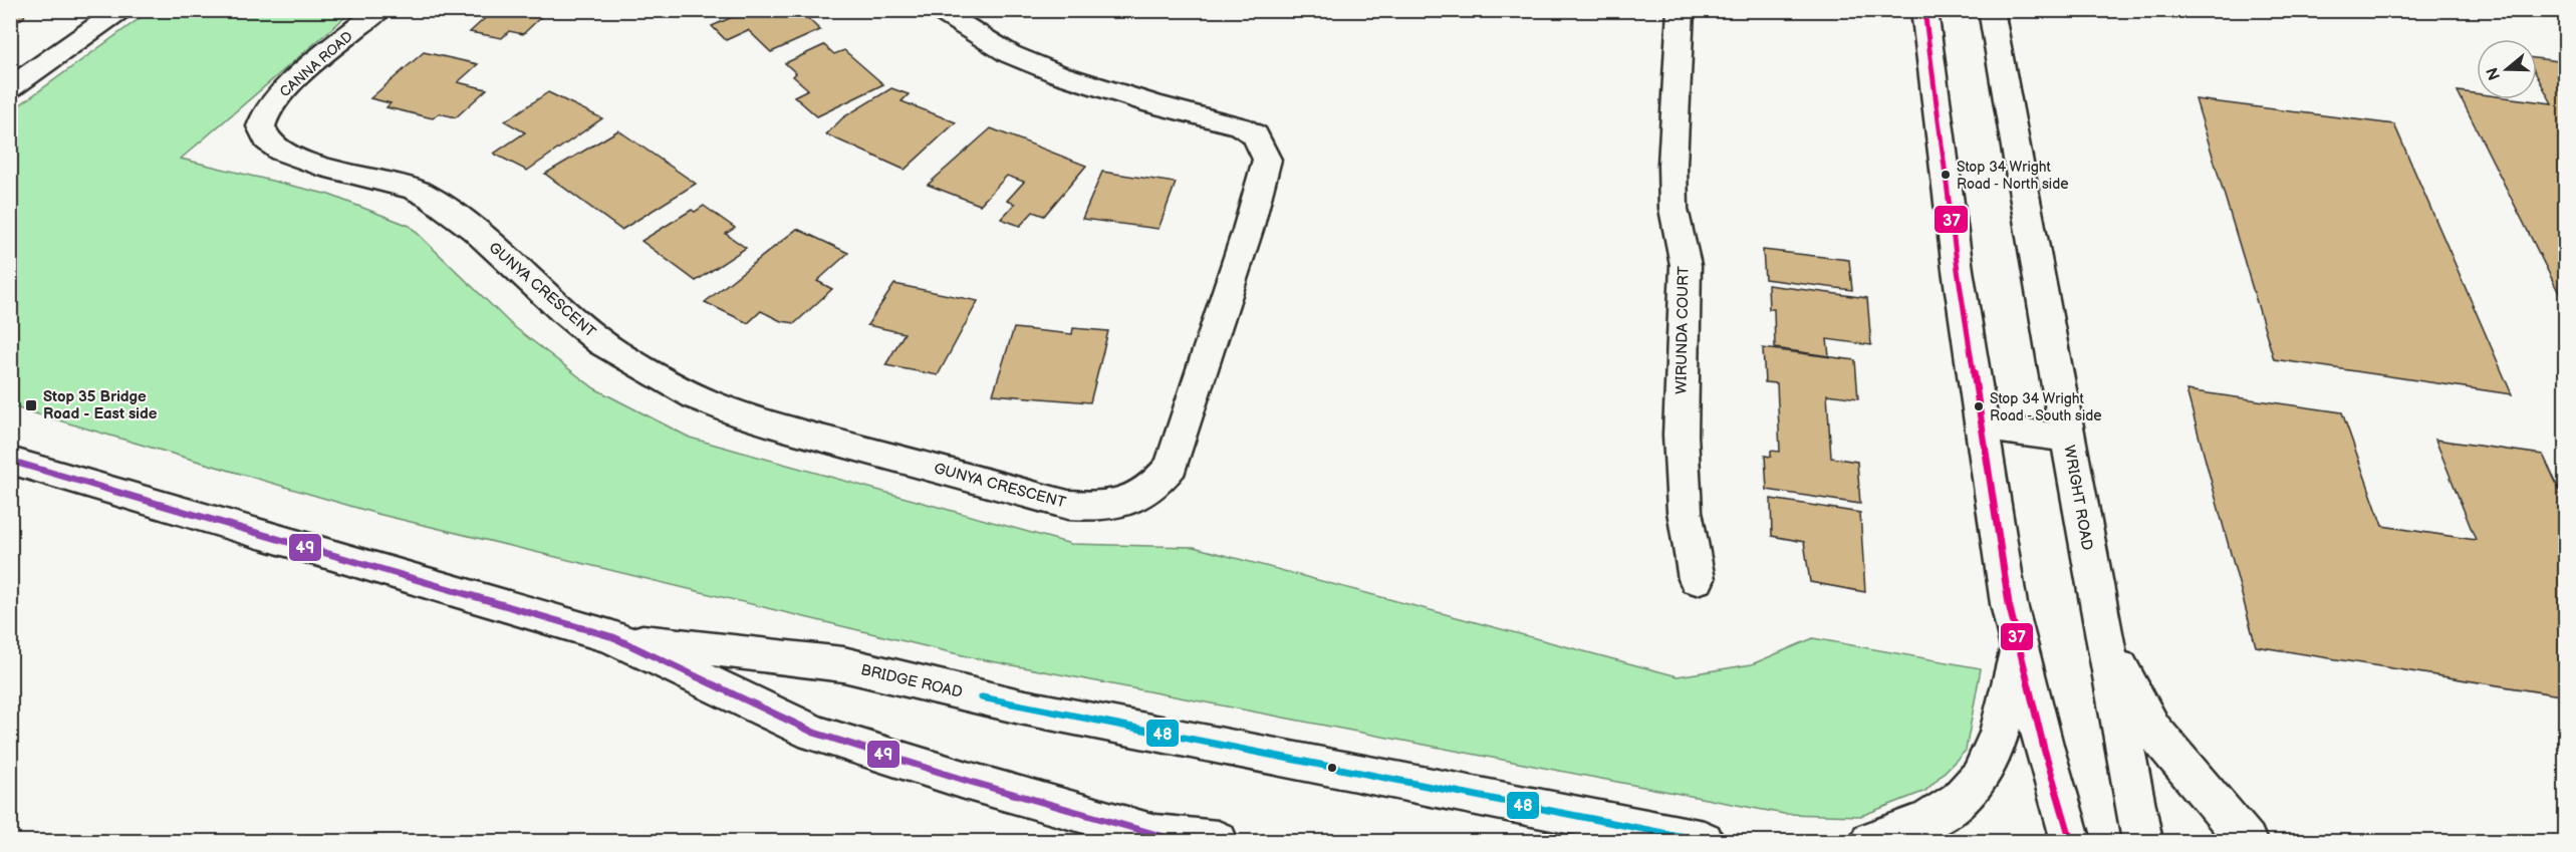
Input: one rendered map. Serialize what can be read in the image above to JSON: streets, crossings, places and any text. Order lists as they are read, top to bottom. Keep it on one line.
{"streets":{"main road":["CANNA ROAD","GUNYA CRESCENT","WIRUNDA COURT","WRIGHT ROAD","BRIDGE ROAD"]},"crossings":[["CANNA ROAD","GUNYA CRESCENT"]],"places":{"other":["Stop 34 Wright Road - North side","Stop 34 Wright Road - South side"],"transit":["Stop 35 Bridge Road - East side"]},"lines":["transit line 37","transit line 49","transit line 48"],"north":"left"}
